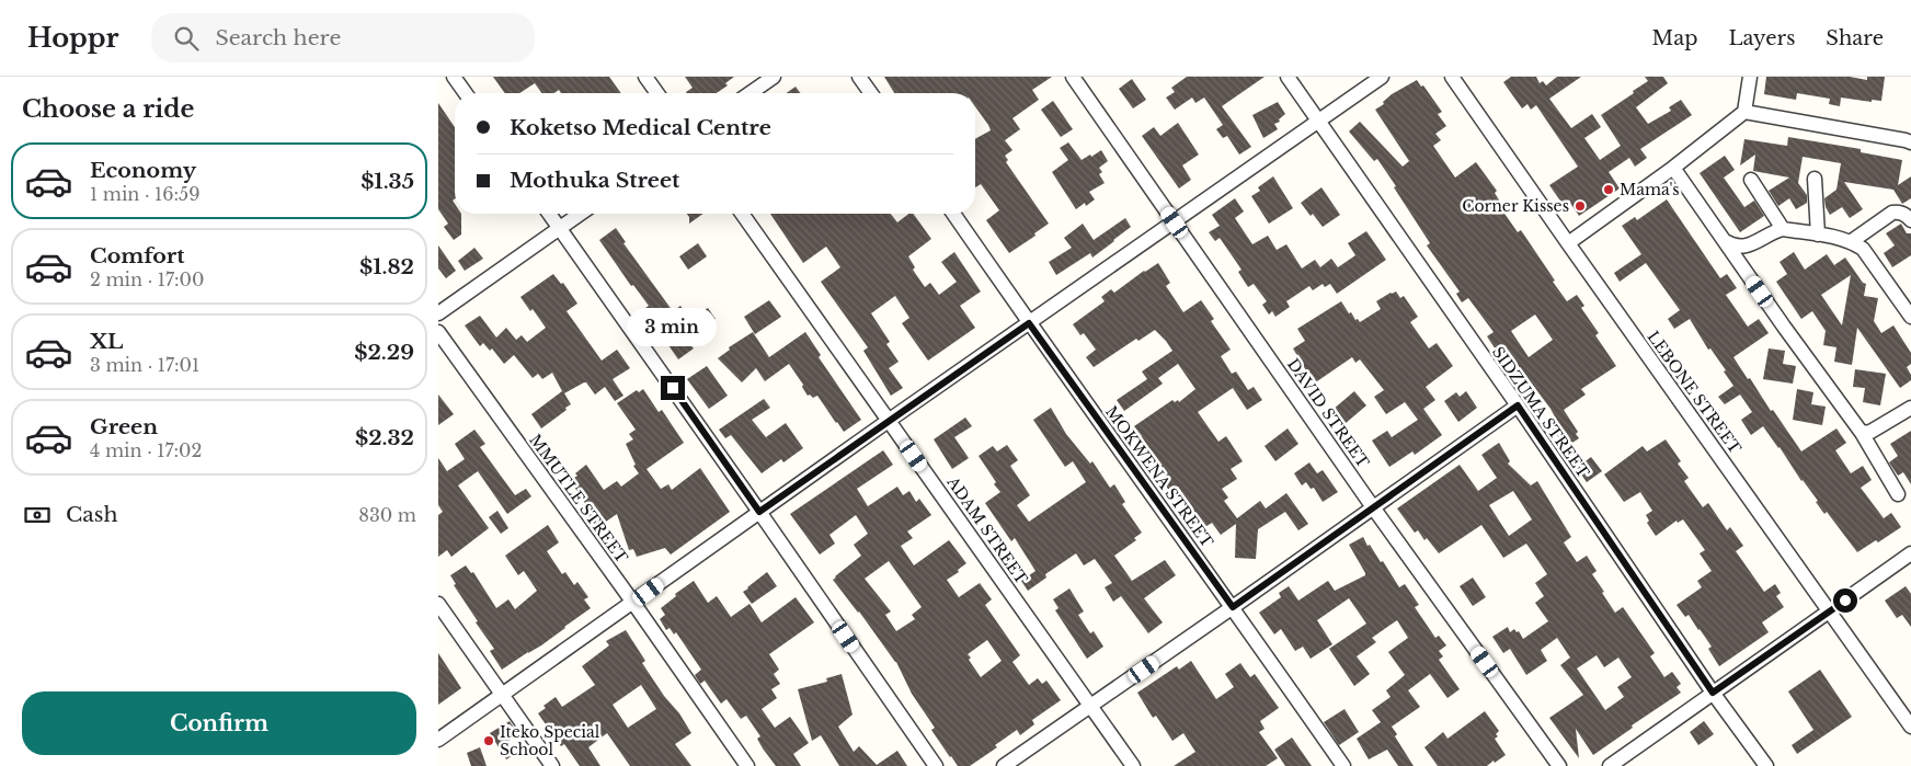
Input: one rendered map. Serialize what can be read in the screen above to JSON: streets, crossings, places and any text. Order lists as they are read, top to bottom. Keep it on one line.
{"streets":{"street":["LEBONE STREET","SIDZUMA STREET","DAVID STREET","MOKWENA STREET","MMUTLE STREET","ADAM STREET"]},"places":["Mama's","Corner Kisses","Iteko Special School"],"page":{"header":"Hoppr","search":"Search here","nav":["Map","Layers","Share"],"heading":"Choose a ride","banner":["Koketso Medical Centre","Mothuka Street"],"list":[{"name":"Economy","note":"1 min · 16:59","value":"$1.35"},{"name":"Comfort","note":"2 min · 17:00","value":"$1.82"},{"name":"XL","note":"3 min · 17:01","value":"$2.29"},{"name":"Green","note":"4 min · 17:02","value":"$2.32"}],"bubble":"3 min","pay":["Cash","830 m"],"buttons":"Confirm"}}
